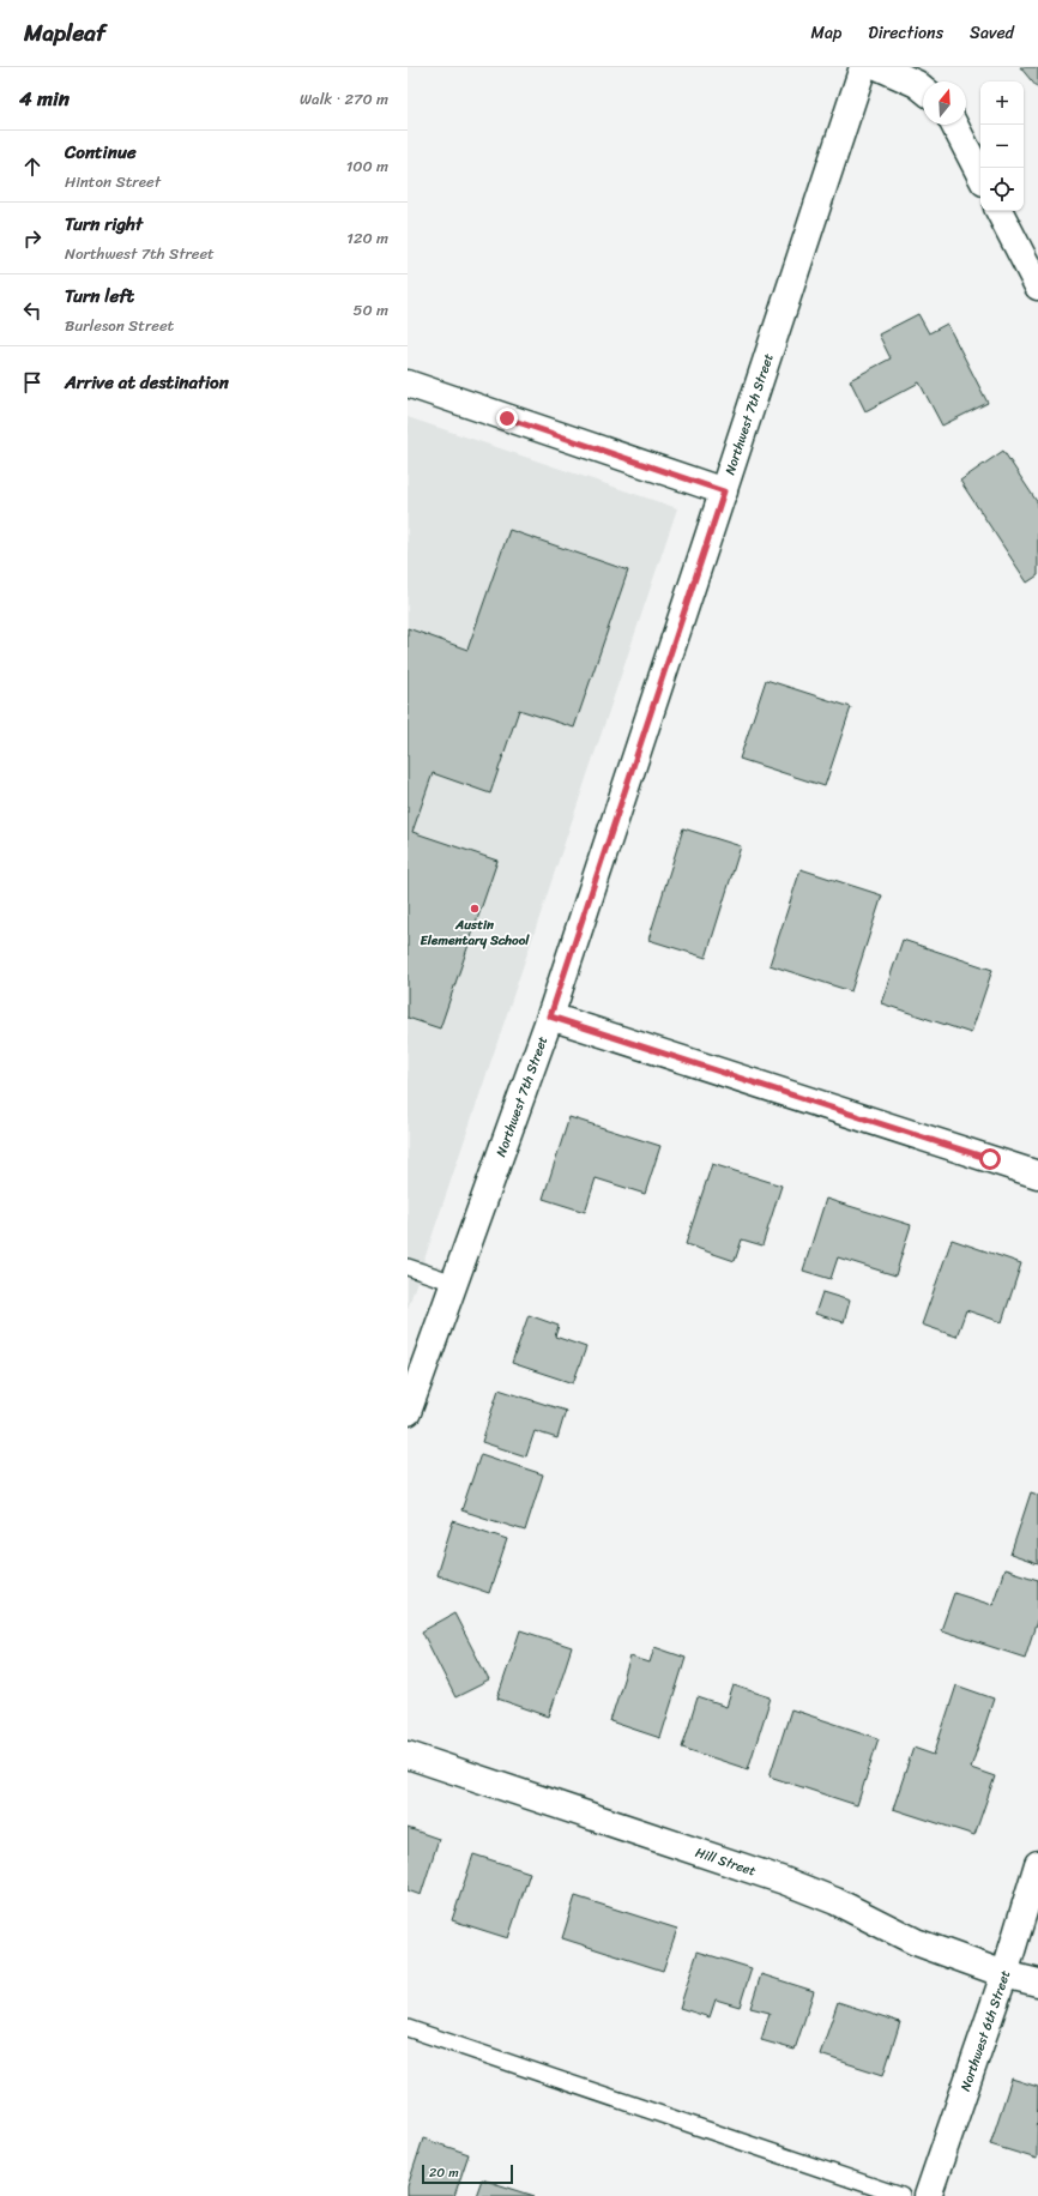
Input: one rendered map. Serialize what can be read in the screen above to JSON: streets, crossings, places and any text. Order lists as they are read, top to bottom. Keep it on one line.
{"streets":{"street":["Northwest 7th Street","Hill Street","Northwest 6th Street"]},"crossings":[["Hill Street","Northwest 6th Street"]],"places":["Austin Elementary School"],"scale_bar":"20 m","north":"top","page":{"header":"Mapleaf","nav":["Map","Directions","Saved"],"heading":["4 min","Walk · 270 m"],"map_buttons":["+","−"],"list":[["Continue","Hinton Street","100 m"],["Turn right","Northwest 7th Street","120 m"],["Turn left","Burleson Street","50 m"],"Arrive at destination"],"scale":"20 m"}}
